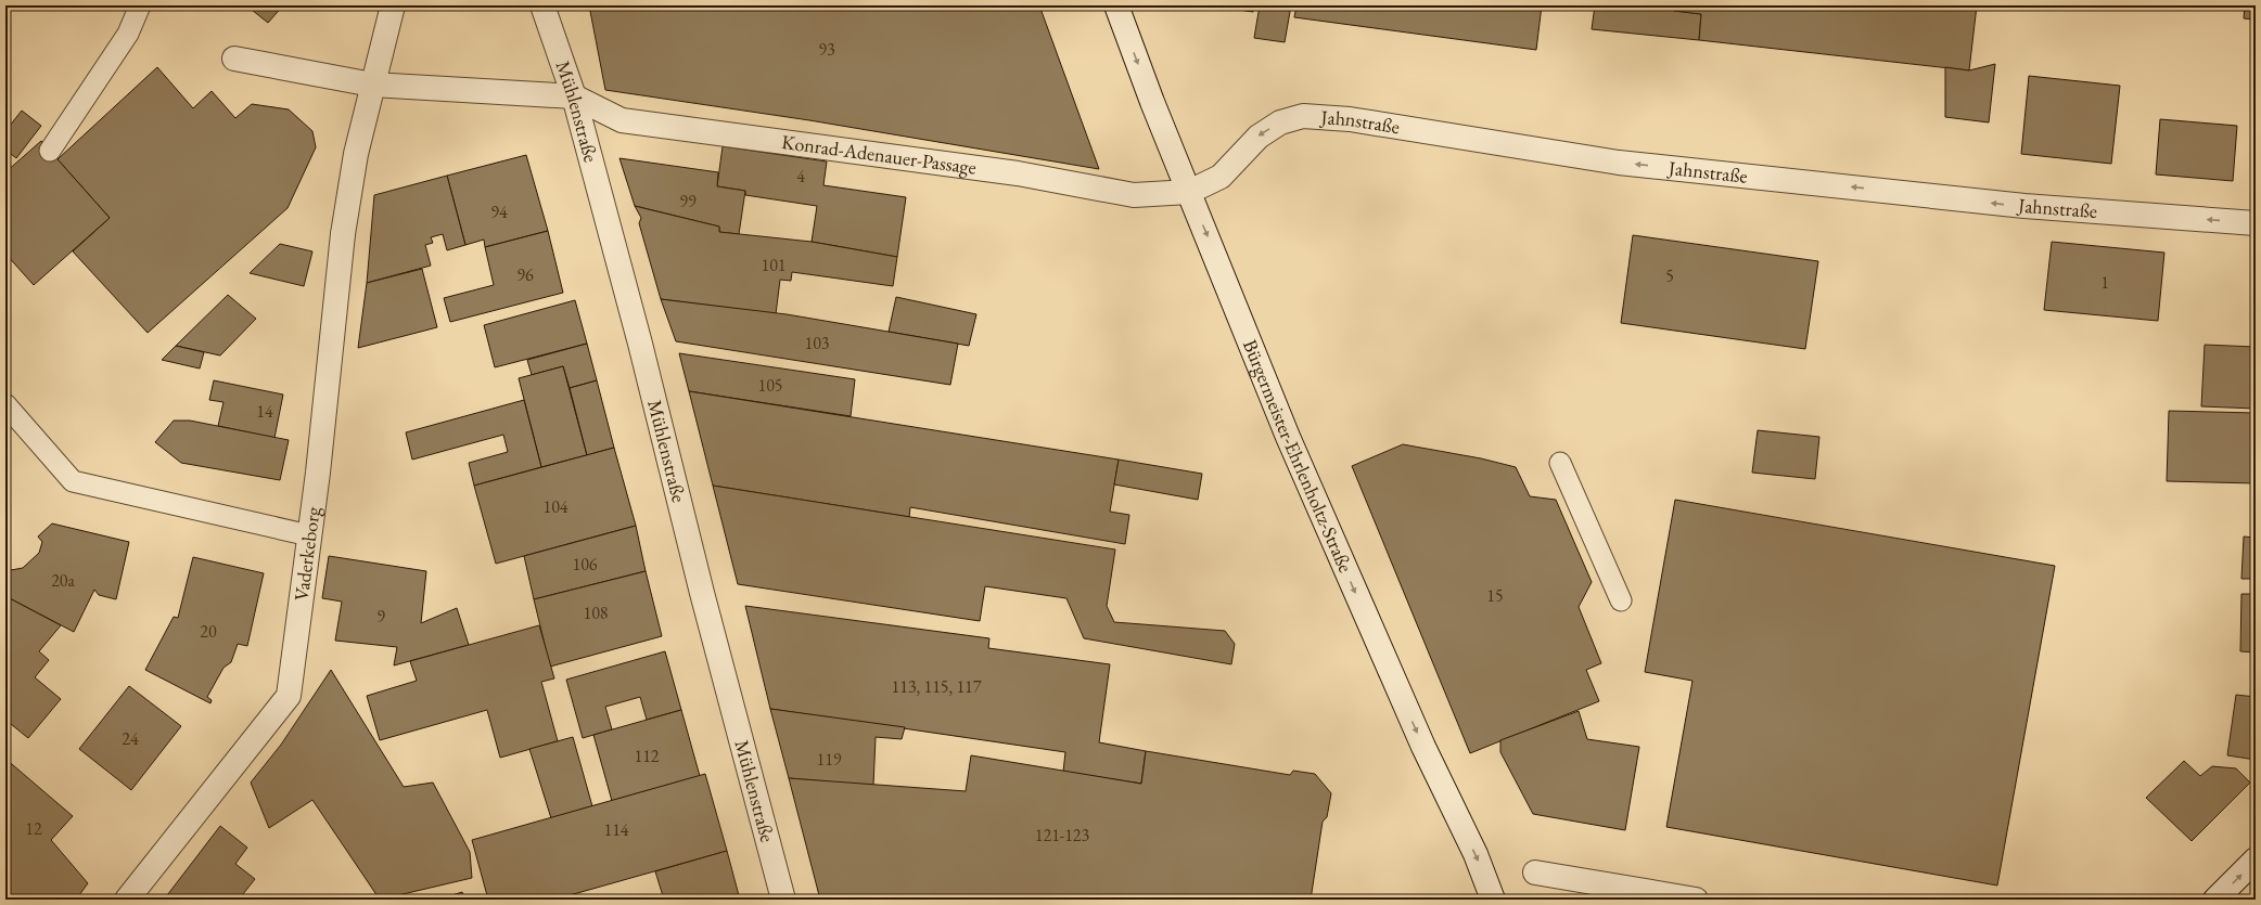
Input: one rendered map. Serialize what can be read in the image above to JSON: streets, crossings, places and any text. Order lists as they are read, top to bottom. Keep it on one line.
{"streets":{"street":["Mühlenstraße","Jahnstraße","Konrad-Adenauer-Passage","Bürgermeister-Ehrlenholtz-Straße","Vaderkeborg"]},"crossings":[["Mühlenstraße","Konrad-Adenauer-Passage"],["Jahnstraße","Konrad-Adenauer-Passage"],["Jahnstraße","Bürgermeister-Ehrlenholtz-Straße"],["Konrad-Adenauer-Passage","Bürgermeister-Ehrlenholtz-Straße"]],"one_way":["Jahnstraße","Bürgermeister-Ehrlenholtz-Straße"],"house_numbers":["93","4","99","94","101","96","5","1","103","105","14","104","106","20a","15","108","9","20","113, 115, 117","24","112","119","12","114","121-123"]}
